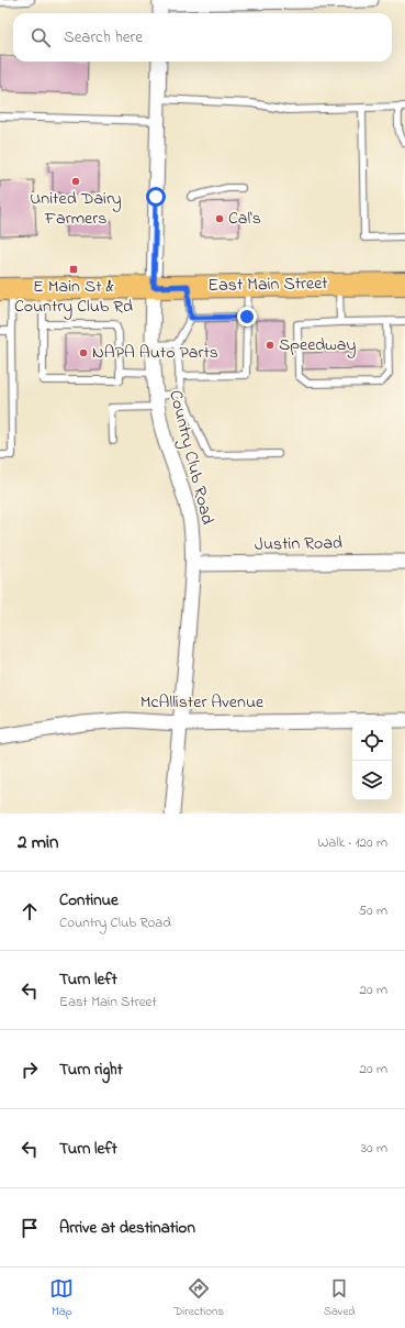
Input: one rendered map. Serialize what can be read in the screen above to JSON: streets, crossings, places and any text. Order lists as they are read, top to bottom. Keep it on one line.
{"streets":{"main road":["East Main Street"],"street":["Country Club Road","Justin Road","McAllister Avenue"]},"crossings":[["East Main Street","Country Club Road"],["Country Club Road","Justin Road"],["Country Club Road","McAllister Avenue"]],"places":{"other":["United Dairy Farmers","Cal's","Speedway","NAPA Auto Parts"],"transit":["E Main St & Country Club Rd"]},"page":{"search":"Search here","heading":["2 min","Walk · 120 m"],"list":[["Continue","Country Club Road","50 m"],["Turn left","East Main Street","20 m"],["Turn right","20 m"],["Turn left","30 m"],"Arrive at destination"],"nav":["Map","Directions","Saved"]}}
